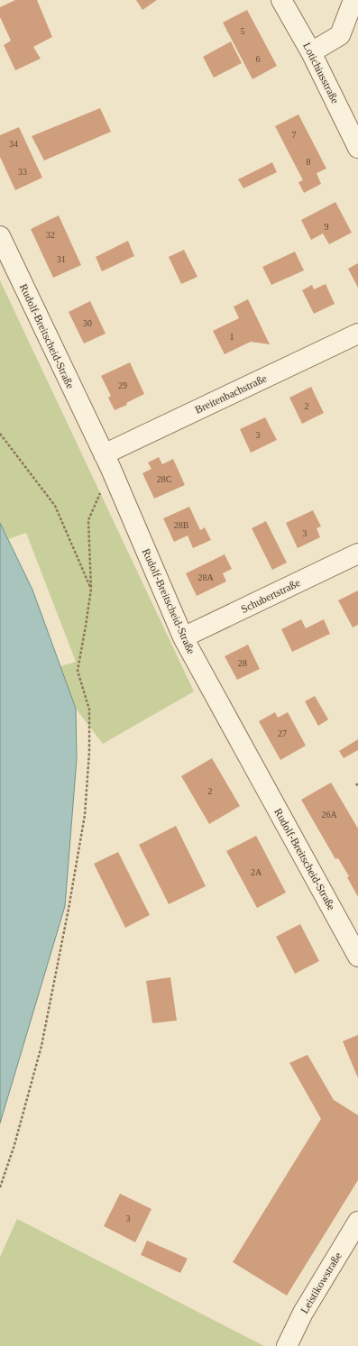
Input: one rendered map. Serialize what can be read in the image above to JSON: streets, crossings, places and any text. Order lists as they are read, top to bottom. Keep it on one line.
{"streets":{"street":["Lotichiusstraße","Rudolf-Breitscheid-Straße","Breitenbachstraße","Schubertstraße","Leistikowstraße"]},"crossings":[["Rudolf-Breitscheid-Straße","Breitenbachstraße"],["Rudolf-Breitscheid-Straße","Schubertstraße"]],"house_numbers":["5","6","7","34","8","33","9","32","31","30","1","29","2","3","28C","28B","3","28A","28","27","2","26A","2A","3"]}
